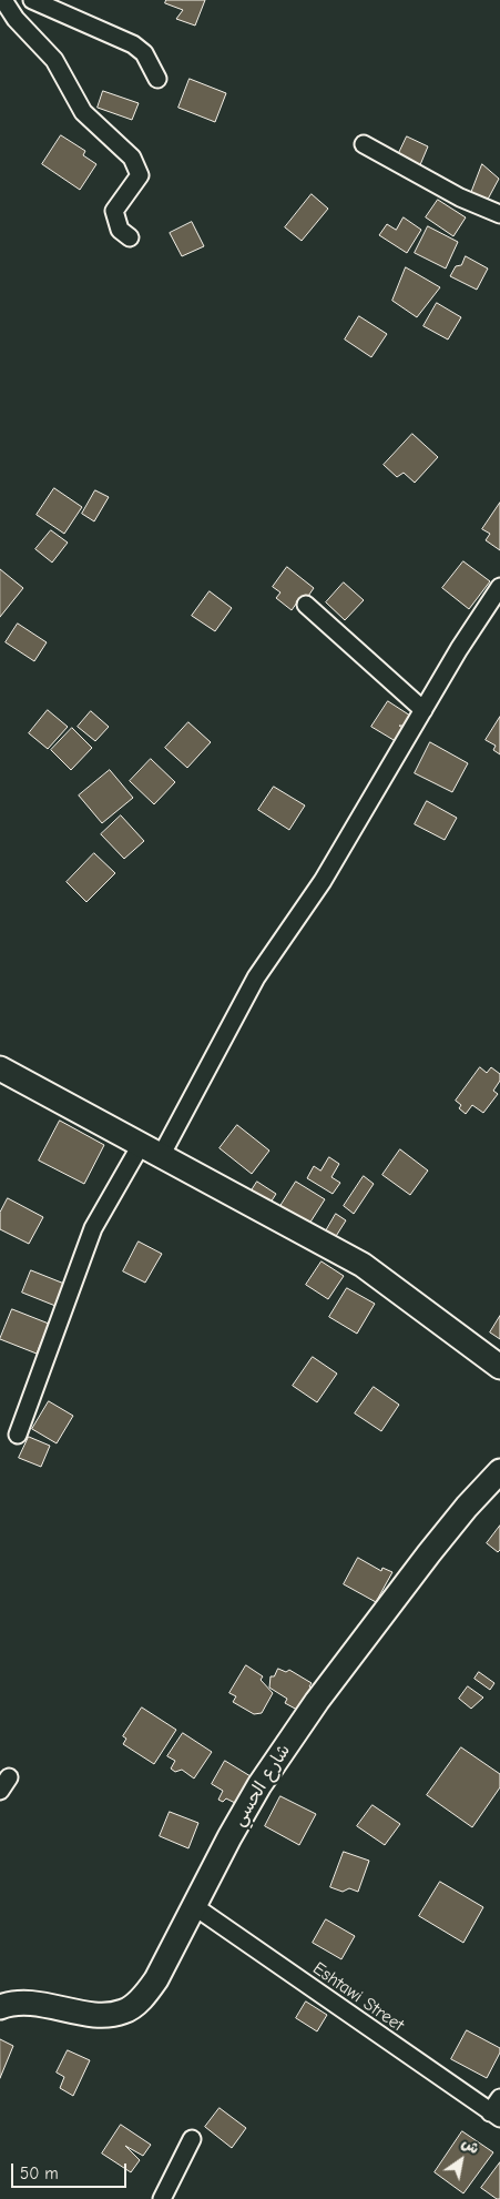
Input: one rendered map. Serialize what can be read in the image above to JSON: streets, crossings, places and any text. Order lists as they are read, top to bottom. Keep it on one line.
{"streets":{"street":["شارع الحسي","Eshtawi Street"]},"crossings":[["شارع الحسي","Eshtawi Street"]],"scale_bar":"50 m","north":"top right"}
